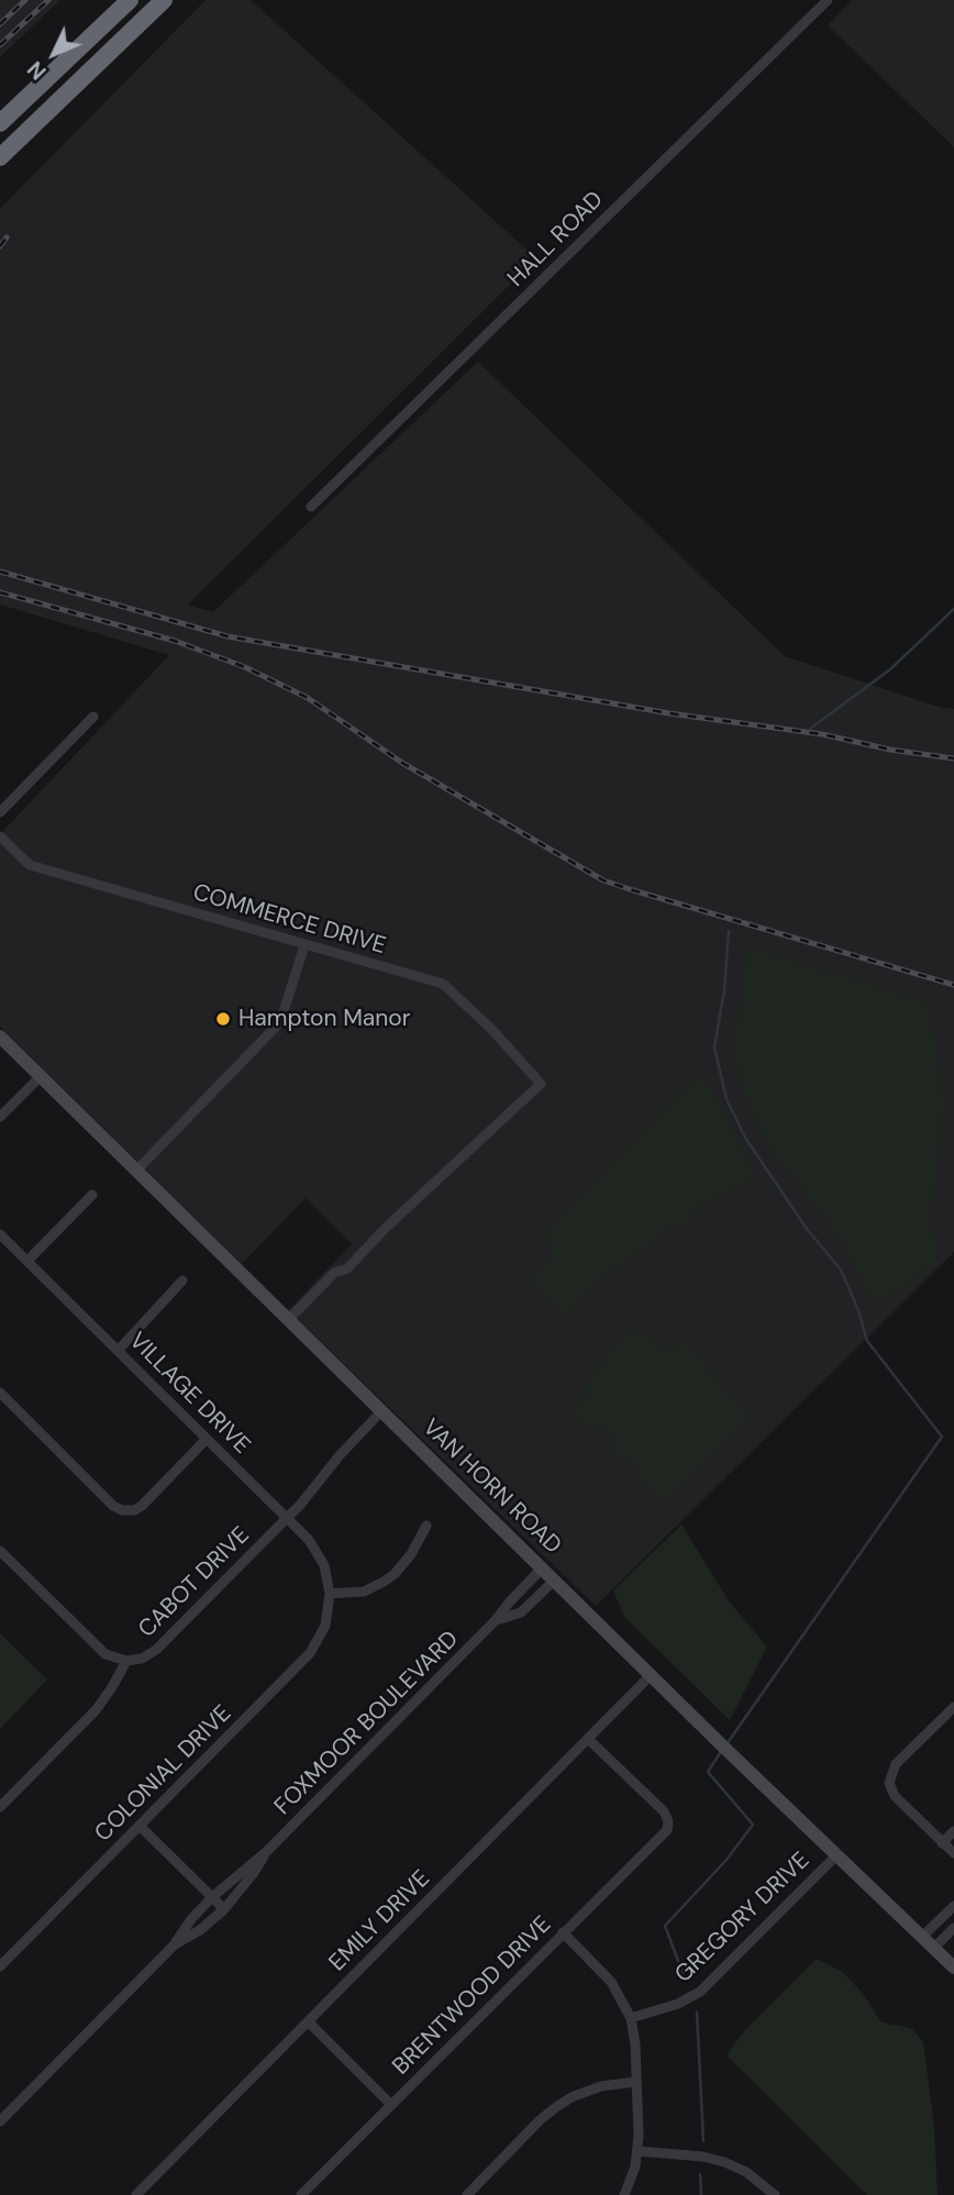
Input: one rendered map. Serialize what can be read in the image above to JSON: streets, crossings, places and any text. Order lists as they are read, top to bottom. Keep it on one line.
{"streets":{"main road":["VAN HORN ROAD"],"street":["HALL ROAD","COMMERCE DRIVE","VILLAGE DRIVE","CABOT DRIVE","FOXMOOR BOULEVARD","COLONIAL DRIVE","GREGORY DRIVE","EMILY DRIVE","BRENTWOOD DRIVE"]},"crossings":[["COMMERCE DRIVE","VAN HORN ROAD"],["VILLAGE DRIVE","CABOT DRIVE"],["VILLAGE DRIVE","COLONIAL DRIVE"],["VAN HORN ROAD","CABOT DRIVE"],["VAN HORN ROAD","FOXMOOR BOULEVARD"],["VAN HORN ROAD","GREGORY DRIVE"],["VAN HORN ROAD","EMILY DRIVE"],["EMILY DRIVE","BRENTWOOD DRIVE"]],"places":["Hampton Manor"],"north":"bottom left"}
